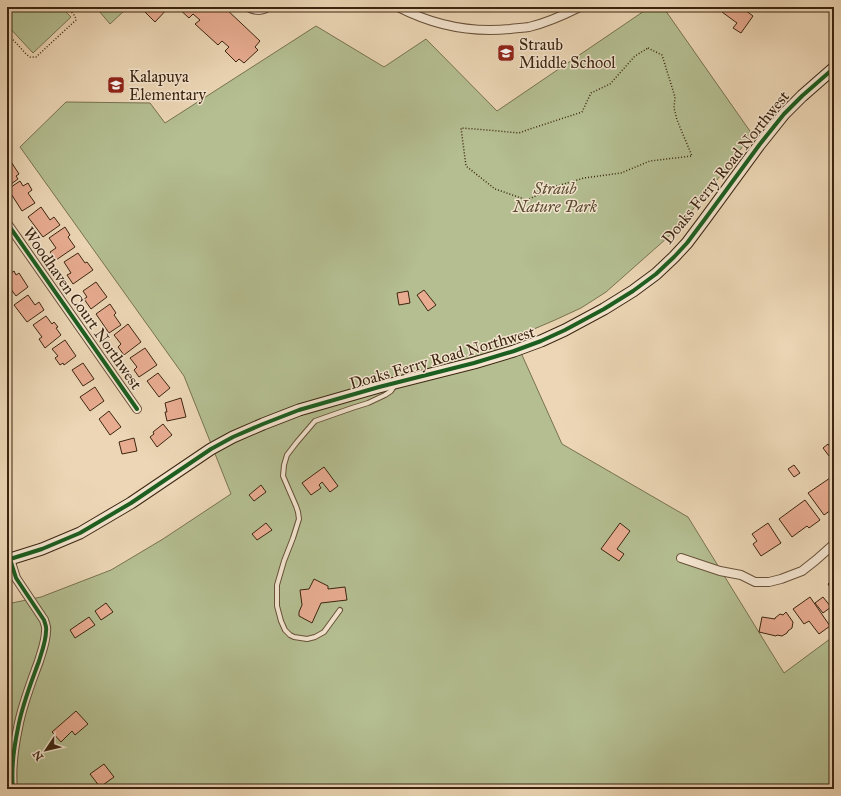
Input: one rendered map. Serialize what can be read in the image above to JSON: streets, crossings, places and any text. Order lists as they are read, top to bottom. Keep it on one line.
{"streets":{"main road":["Doaks Ferry Road Northwest"],"street":["Woodhaven Court Northwest"]},"parks":["Straub Nature Park"],"places":{"school or university":["Straub Middle School","Kalapuya Elementary"]},"north":"bottom left"}
